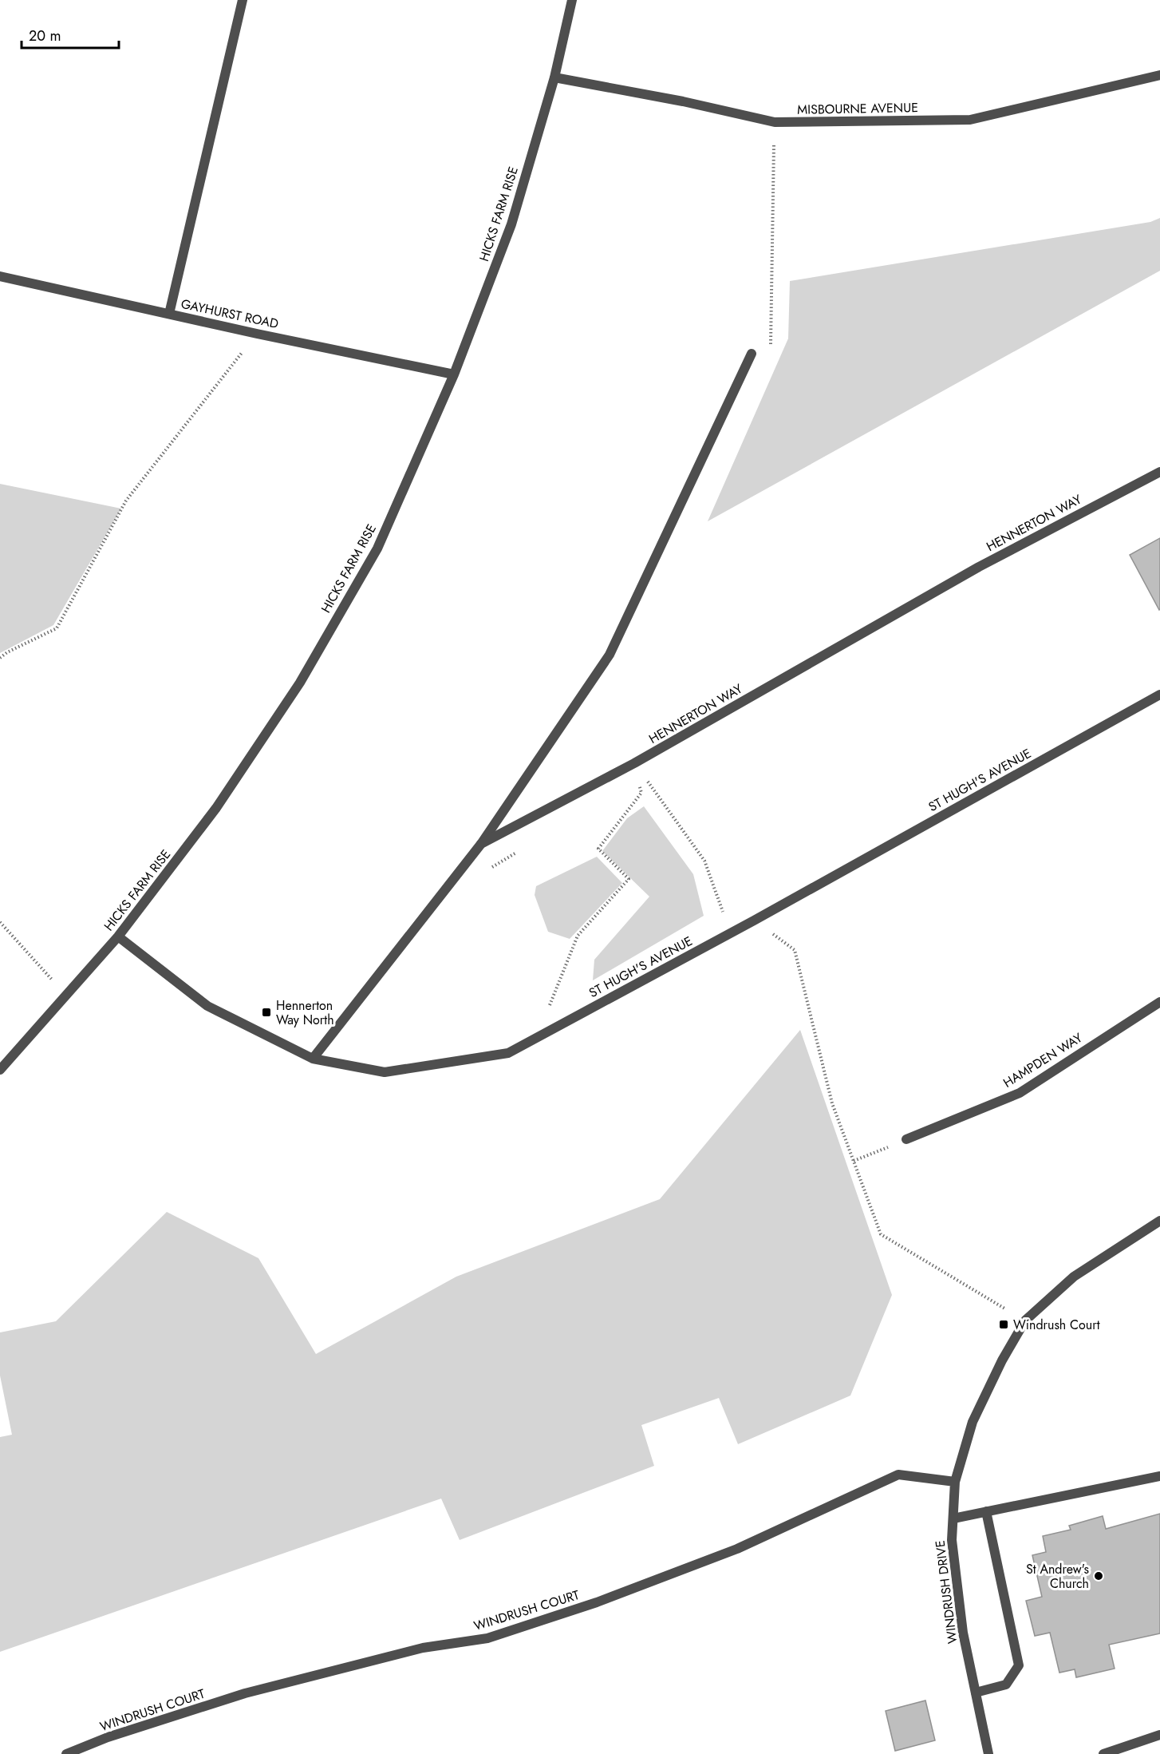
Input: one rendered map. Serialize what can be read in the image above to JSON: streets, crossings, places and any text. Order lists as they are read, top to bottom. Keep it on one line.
{"streets":{"street":["MISBOURNE AVENUE","HICKS FARM RISE","GAYHURST ROAD","HENNERTON WAY","ST HUGH'S AVENUE","HAMPDEN WAY","WINDRUSH DRIVE","WINDRUSH COURT"]},"crossings":[["MISBOURNE AVENUE","HICKS FARM RISE"],["HICKS FARM RISE","GAYHURST ROAD"],["HICKS FARM RISE","ST HUGH'S AVENUE"],["HENNERTON WAY","ST HUGH'S AVENUE"],["WINDRUSH DRIVE","WINDRUSH COURT"]],"places":{"transit":["Hennerton Way North","Windrush Court"],"other":["St Andrew's Church"]},"scale_bar":"20 m"}
